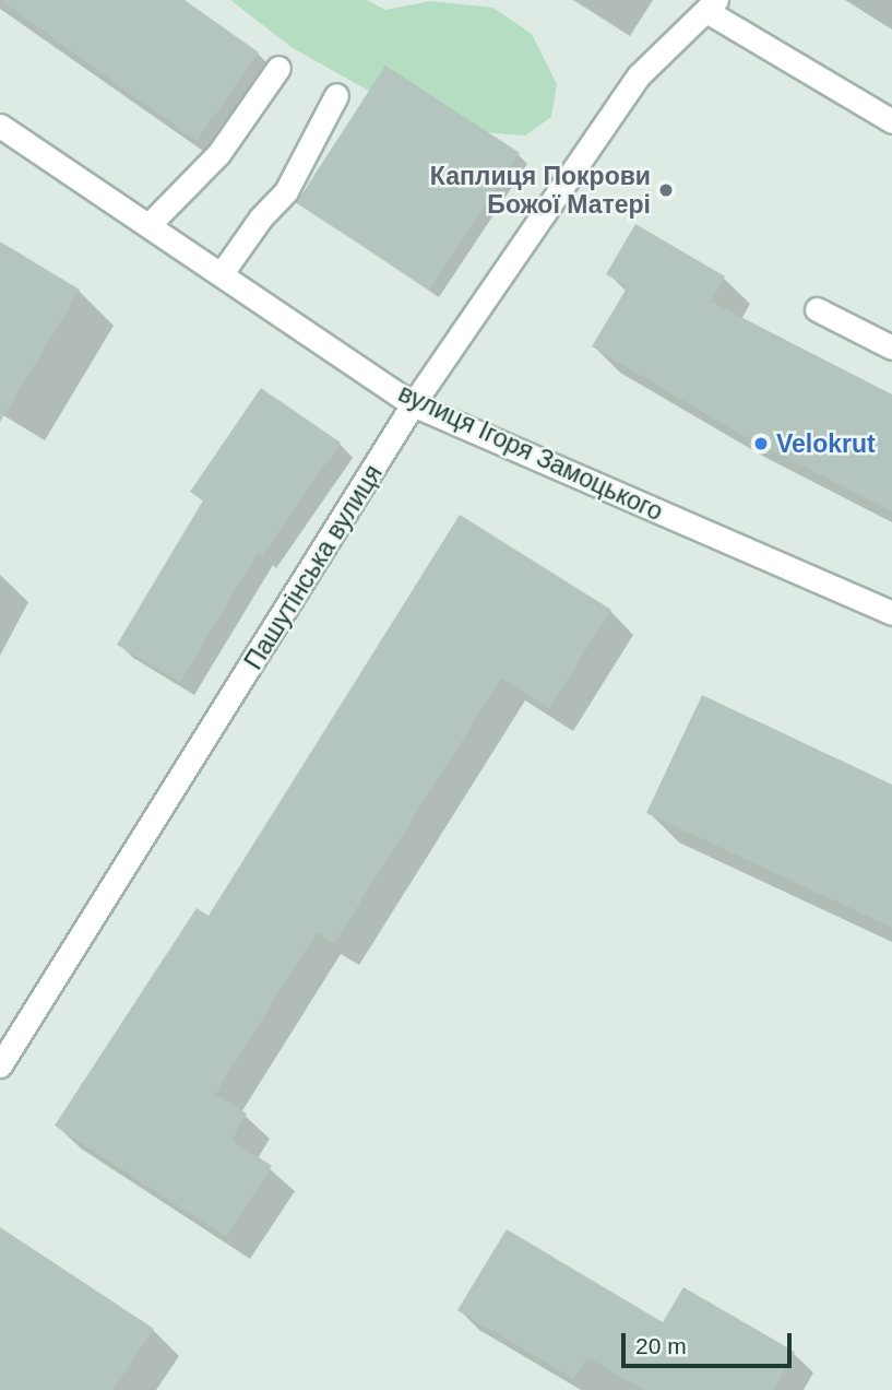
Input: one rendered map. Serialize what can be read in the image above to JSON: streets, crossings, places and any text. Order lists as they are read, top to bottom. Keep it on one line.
{"streets":{"street":["вулиця Ігоря Замоцького","Пашутінська вулиця"]},"crossings":[["вулиця Ігоря Замоцького","Пашутінська вулиця"]],"places":["Каплиця Покрови Божої Матері","Velokrut"],"scale_bar":"20 m"}
